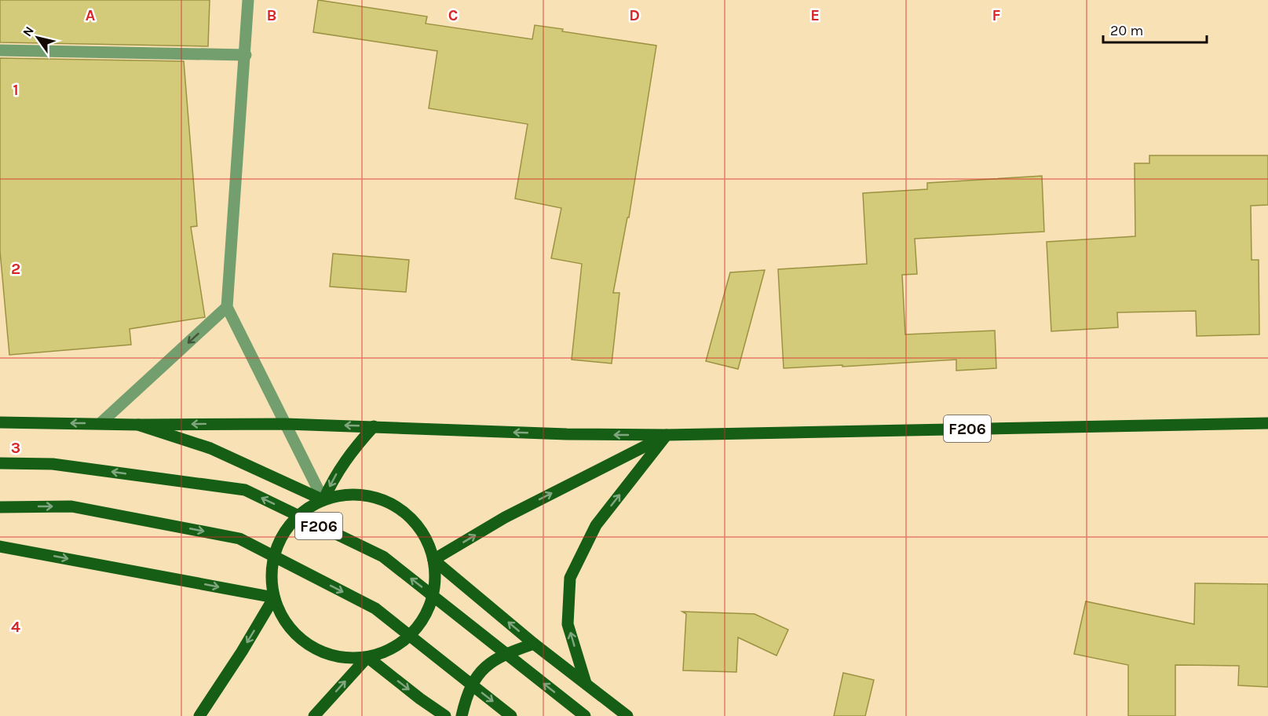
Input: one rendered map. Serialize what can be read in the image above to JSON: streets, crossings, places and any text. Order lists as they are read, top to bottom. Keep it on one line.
{"streets":{"main road":["F206"]},"scale_bar":"20 m","north":"top left","grid":{"columns":["A","B","C","D","E","F"],"rows":["1","2","3","4"]}}
